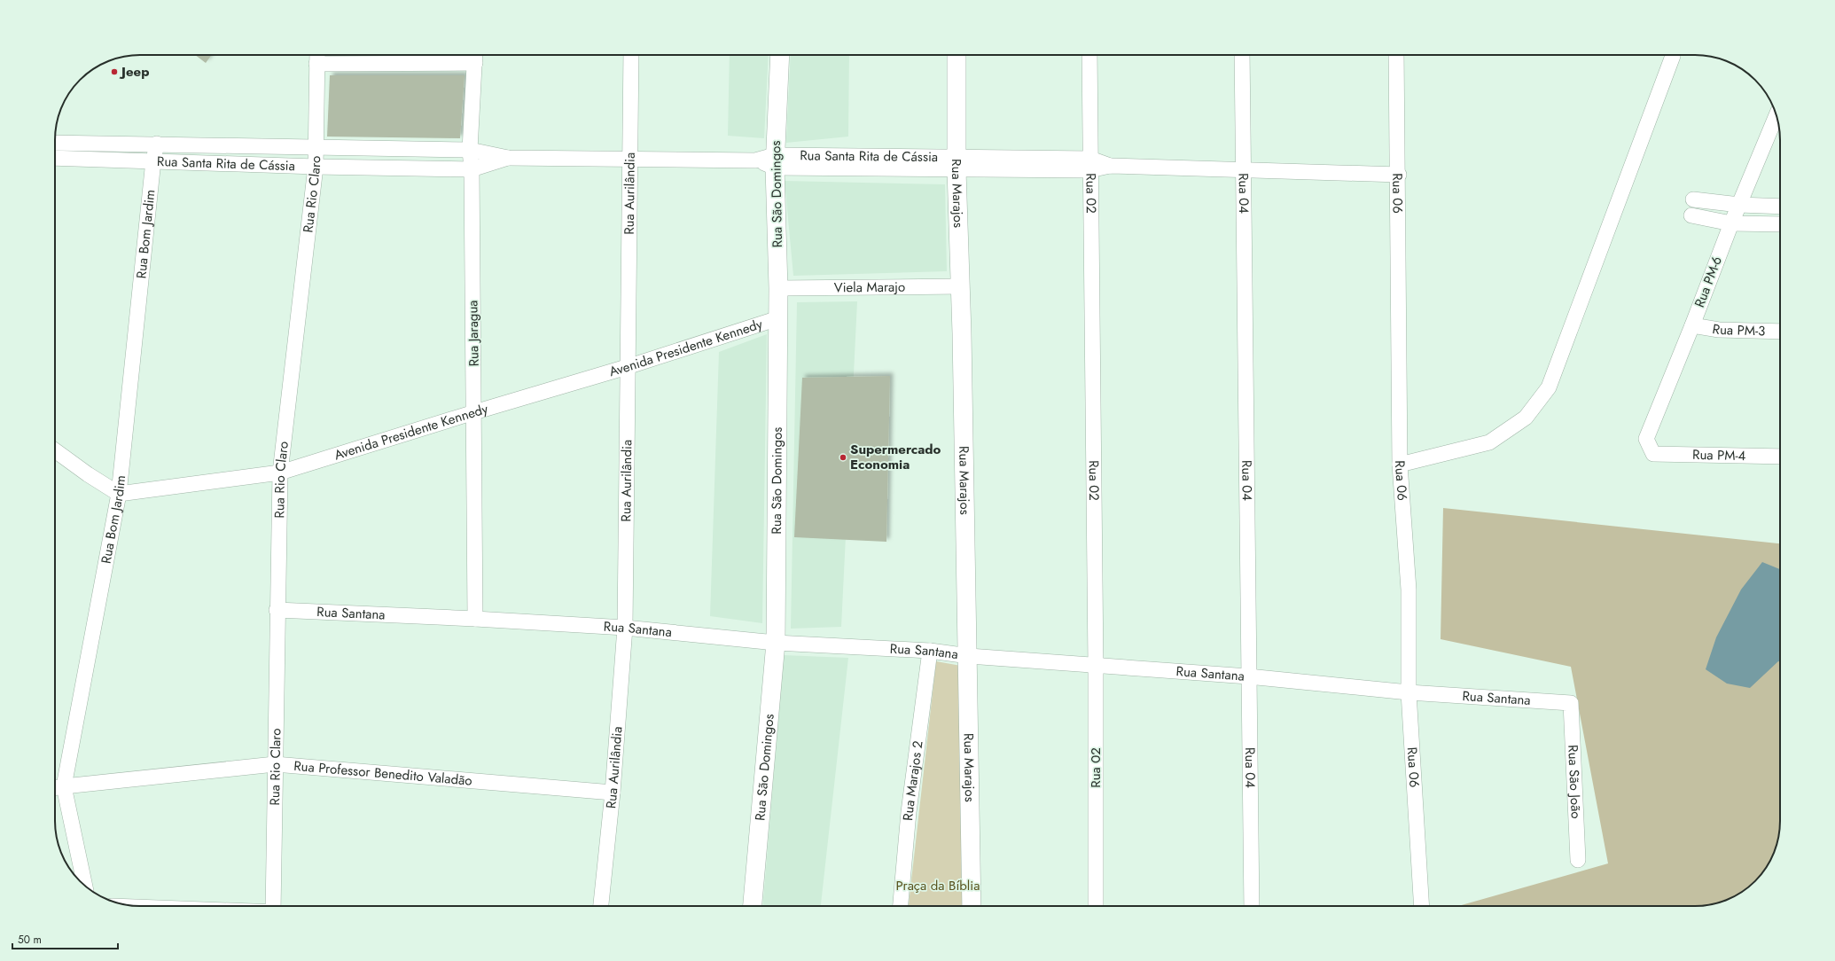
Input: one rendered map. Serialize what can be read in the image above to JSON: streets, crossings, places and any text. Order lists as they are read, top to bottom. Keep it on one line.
{"streets":{"street":["Rua Santa Rita de Cássia","Rua Marajos","Rua 02","Rua 04","Rua 06","Rua Rio Claro","Rua Aurilândia","Rua São Domingos","Rua Bom Jardim","Rua PM-6","Viela Marajo","Rua PM-3","Rua Jaragua","Avenida Presidente Kennedy","Rua PM-4","Rua Santana","Rua Professor Benedito Valadão","Rua Marajos 2","Rua São João"]},"crossings":[["Rua Santa Rita de Cássia","Rua Marajos"],["Rua Santa Rita de Cássia","Rua 02"],["Rua Santa Rita de Cássia","Rua 04"],["Rua Santa Rita de Cássia","Rua 06"],["Rua Santa Rita de Cássia","Rua Rio Claro"],["Rua Santa Rita de Cássia","Rua Aurilândia"],["Rua Santa Rita de Cássia","Rua São Domingos"],["Rua Santa Rita de Cássia","Rua Bom Jardim"],["Rua Santa Rita de Cássia","Rua Jaragua"],["Rua Marajos","Viela Marajo"],["Rua Marajos","Rua Santana"],["Rua 02","Rua Santana"],["Rua 04","Rua Santana"],["Rua 06","Rua Santana"],["Rua Rio Claro","Avenida Presidente Kennedy"],["Rua Rio Claro","Rua Santana"],["Rua Rio Claro","Rua Professor Benedito Valadão"],["Rua Aurilândia","Avenida Presidente Kennedy"],["Rua Aurilândia","Rua Santana"],["Rua Aurilândia","Rua Professor Benedito Valadão"],["Rua São Domingos","Viela Marajo"],["Rua São Domingos","Avenida Presidente Kennedy"],["Rua São Domingos","Rua Santana"],["Rua Bom Jardim","Avenida Presidente Kennedy"],["Rua Bom Jardim","Rua Professor Benedito Valadão"],["Rua PM-6","Rua PM-3"],["Rua PM-6","Rua PM-4"],["Rua Jaragua","Avenida Presidente Kennedy"],["Rua Jaragua","Rua Santana"],["Rua Santana","Rua Marajos 2"],["Rua Santana","Rua São João"]],"parks":["Praça da Bíblia"],"places":["Jeep","Supermercado Economia"],"scale_bar":"50 m"}
